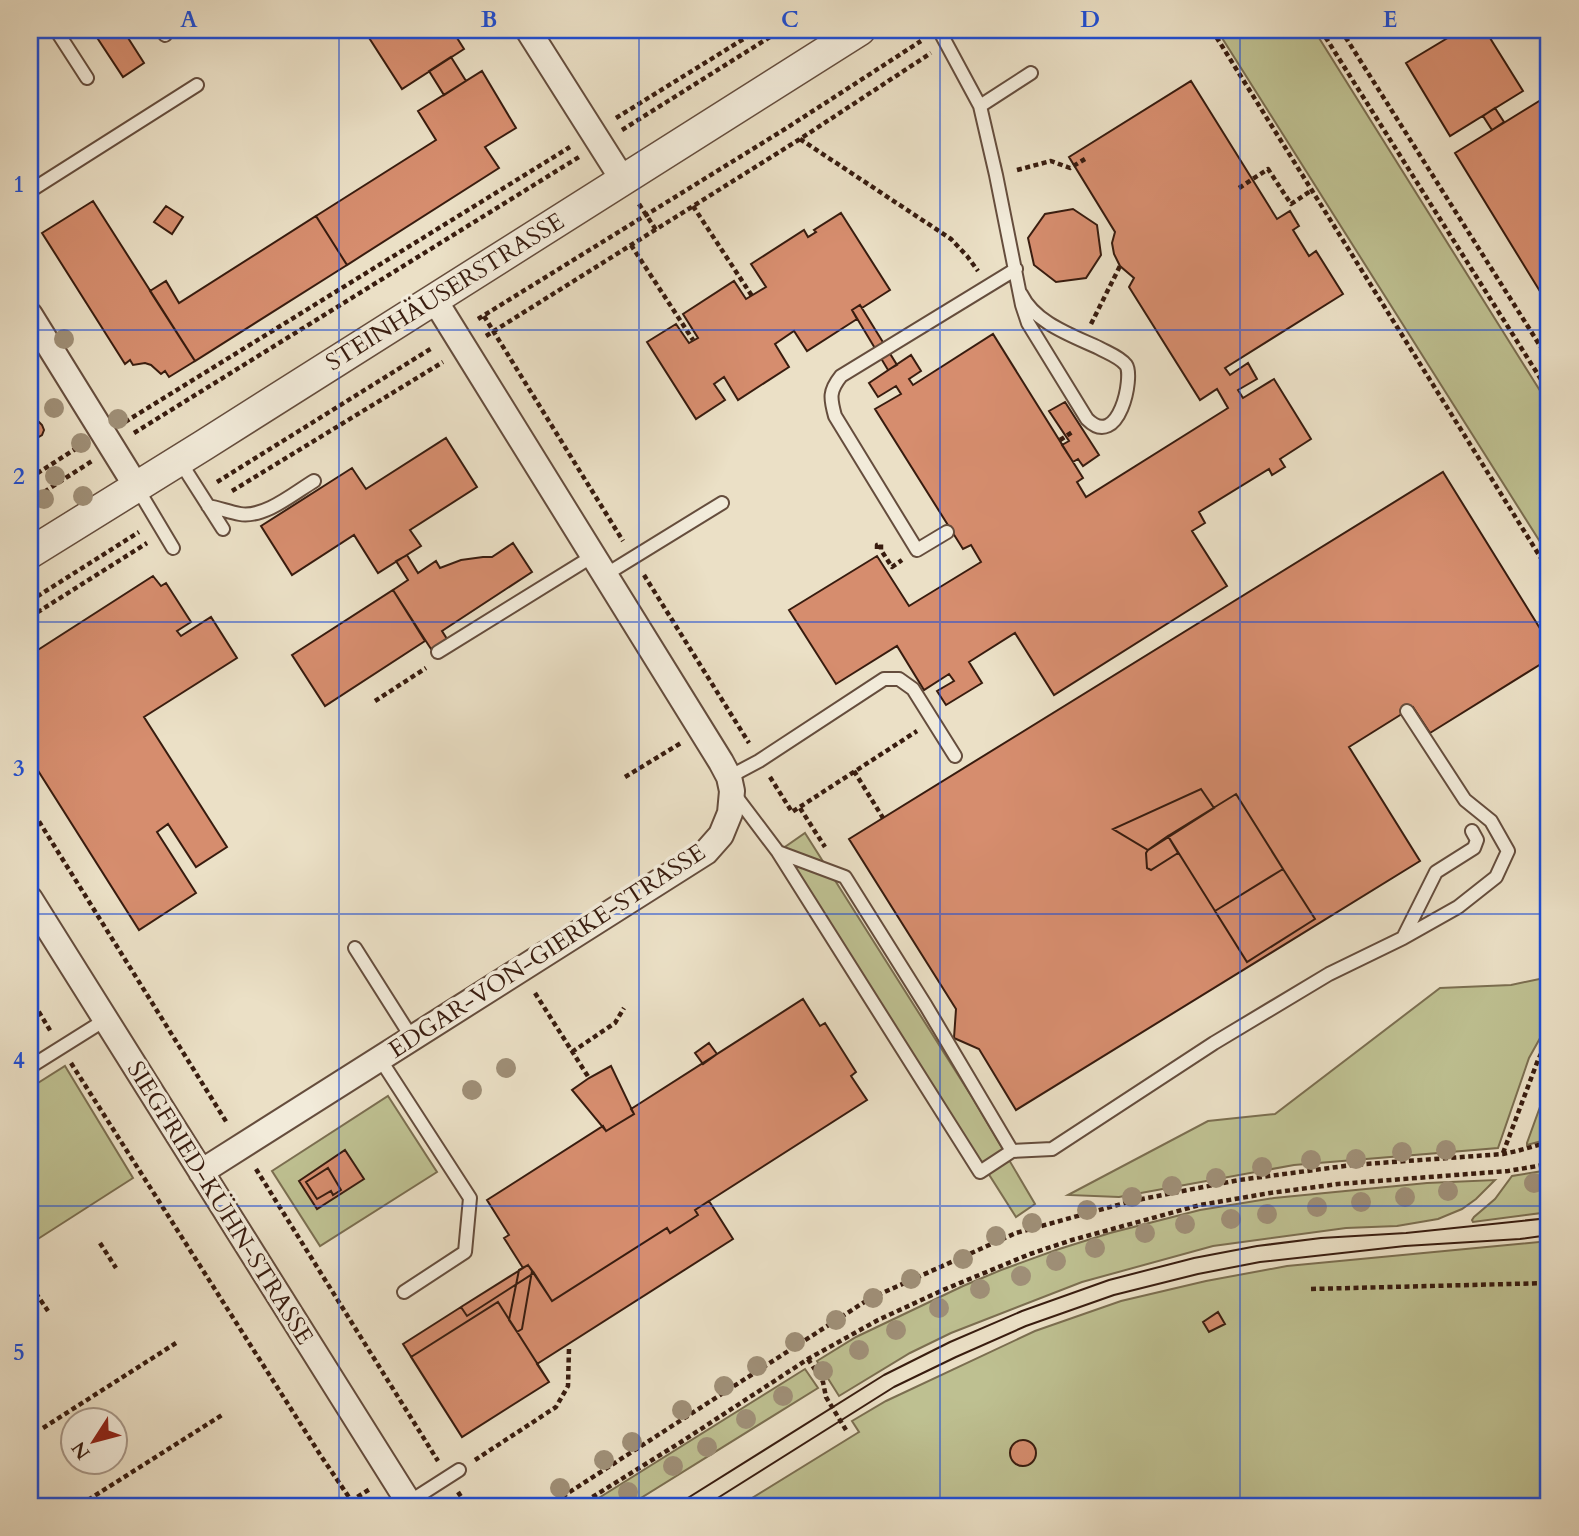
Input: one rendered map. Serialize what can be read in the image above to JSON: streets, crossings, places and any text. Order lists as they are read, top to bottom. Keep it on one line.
{"streets":{"street":["STEINHÄUSERSTRASSE","EDGAR-VON-GIERKE-STRASSE","SIEGFRIED-KÜHN-STRASSE"]},"crossings":[["EDGAR-VON-GIERKE-STRASSE","SIEGFRIED-KÜHN-STRASSE"]],"north":"bottom left","grid":{"columns":["A","B","C","D","E"],"rows":["1","2","3","4","5"]}}
